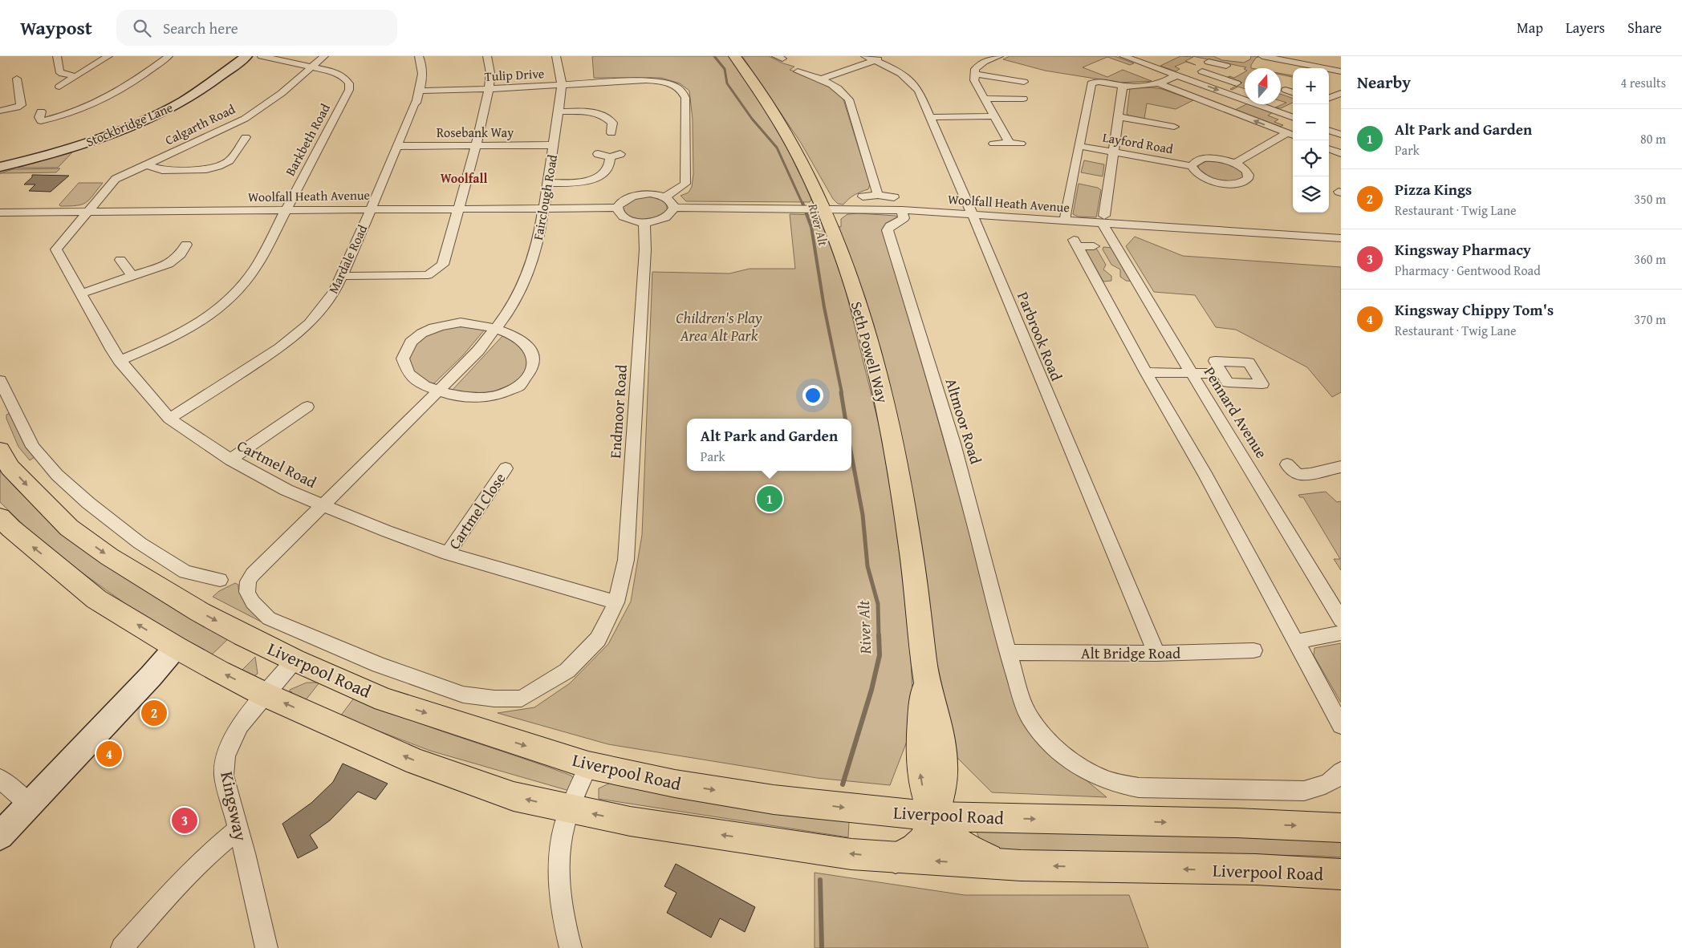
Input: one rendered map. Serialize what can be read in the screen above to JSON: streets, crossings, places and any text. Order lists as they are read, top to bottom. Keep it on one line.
{"streets":{"main road":["Stockbridge Lane","Seth Powell Way","Liverpool Road"],"street":["Tulip Drive","Calgarth Road","Rosebank Way","Barkbeth Road","Layford Road","Woolfall Heath Avenue","Fairclough Road","Mardale Road","Parbrook Road","Endmoor Road","Pennard Avenue","Altmoor Road","Cartmel Road","Cartmel Close","Alt Bridge Road","Kingsway"]},"crossings":[["Tulip Drive","Fairclough Road"],["Tulip Drive","Mardale Road"],["Calgarth Road","Barkbeth Road"],["Calgarth Road","Woolfall Heath Avenue"],["Calgarth Road","Cartmel Road"],["Rosebank Way","Fairclough Road"],["Rosebank Way","Mardale Road"],["Barkbeth Road","Woolfall Heath Avenue"],["Barkbeth Road","Cartmel Road"],["Woolfall Heath Avenue","Fairclough Road"],["Woolfall Heath Avenue","Mardale Road"],["Woolfall Heath Avenue","Parbrook Road"],["Woolfall Heath Avenue","Seth Powell Way"],["Woolfall Heath Avenue","Pennard Avenue"],["Woolfall Heath Avenue","Altmoor Road"],["Woolfall Heath Avenue","Cartmel Road"],["Fairclough Road","Cartmel Road"],["Fairclough Road","Liverpool Road"],["Mardale Road","Cartmel Road"],["Parbrook Road","Alt Bridge Road"],["Seth Powell Way","Liverpool Road"],["Endmoor Road","Cartmel Road"],["Endmoor Road","Liverpool Road"],["Altmoor Road","Alt Bridge Road"],["Cartmel Road","Cartmel Close"],["Cartmel Road","Liverpool Road"],["Liverpool Road","Kingsway"]],"districts":["Woolfall"],"water":["River Alt"],"parks":["Children's Play Area Alt Park"],"north":"top","page":{"header":"Waypost","search":"Search here","nav":["Map","Layers","Share"],"heading":["Nearby","4 results"],"map_buttons":["+","−"],"list":[{"mark":"1","name":"Alt Park and Garden","note":"Park","value":"80 m"},{"mark":"2","name":"Pizza Kings","note":"Restaurant · Twig Lane","value":"350 m"},{"mark":"3","name":"Kingsway Pharmacy","note":"Pharmacy · Gentwood Road","value":"360 m"},{"mark":"4","name":"Kingsway Chippy Tom's","note":"Restaurant · Twig Lane","value":"370 m"}],"popup":["Alt Park and Garden","Park"],"pins":["1","2","4","3"]}}
